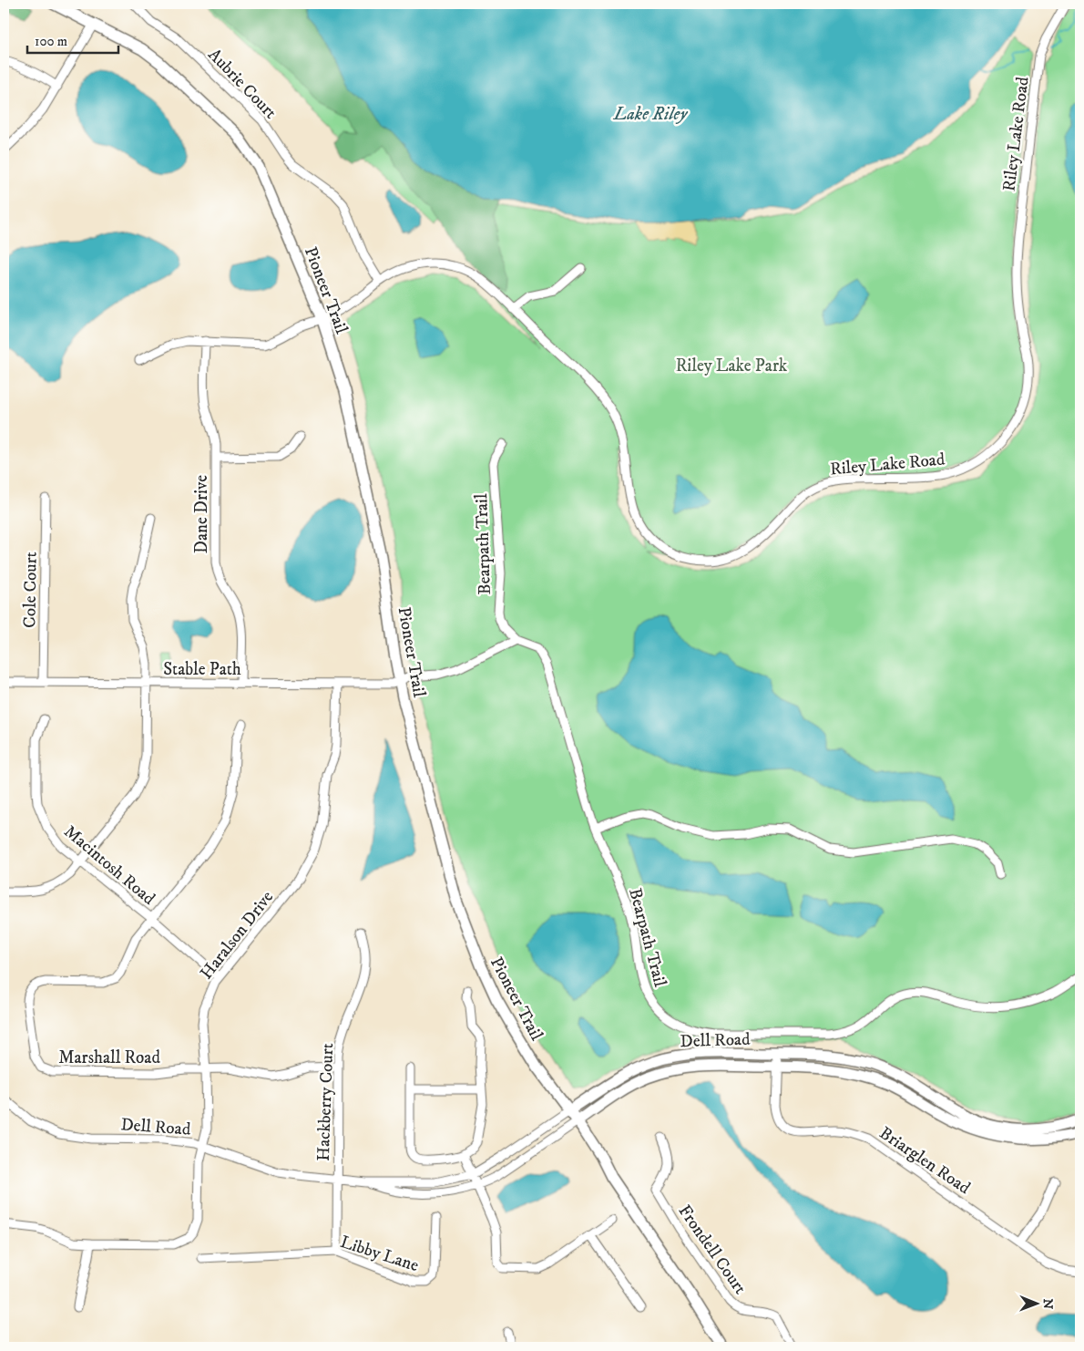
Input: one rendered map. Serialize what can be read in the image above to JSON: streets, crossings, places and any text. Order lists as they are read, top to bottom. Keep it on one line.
{"streets":{"main road":["Pioneer Trail","Dell Road"],"street":["Aubrie Court","Riley Lake Road","Dane Drive","Bearpath Trail","Cole Court","Stable Path","Macintosh Road","Haralson Drive","Marshall Road","Hackberry Court","Briarglen Road","Frondell Court","Libby Lane"]},"crossings":[["Aubrie Court","Riley Lake Road"],["Riley Lake Road","Pioneer Trail"],["Riley Lake Road","Dane Drive"],["Pioneer Trail","Stable Path"],["Pioneer Trail","Dell Road"],["Dane Drive","Stable Path"],["Cole Court","Stable Path"],["Stable Path","Haralson Drive"],["Macintosh Road","Haralson Drive"],["Macintosh Road","Marshall Road"],["Haralson Drive","Dell Road"],["Haralson Drive","Marshall Road"],["Dell Road","Hackberry Court"],["Dell Road","Briarglen Road"],["Marshall Road","Hackberry Court"],["Hackberry Court","Libby Lane"]],"water":["Lake Riley"],"parks":["Riley Lake Park"],"scale_bar":"100 m","north":"right"}
